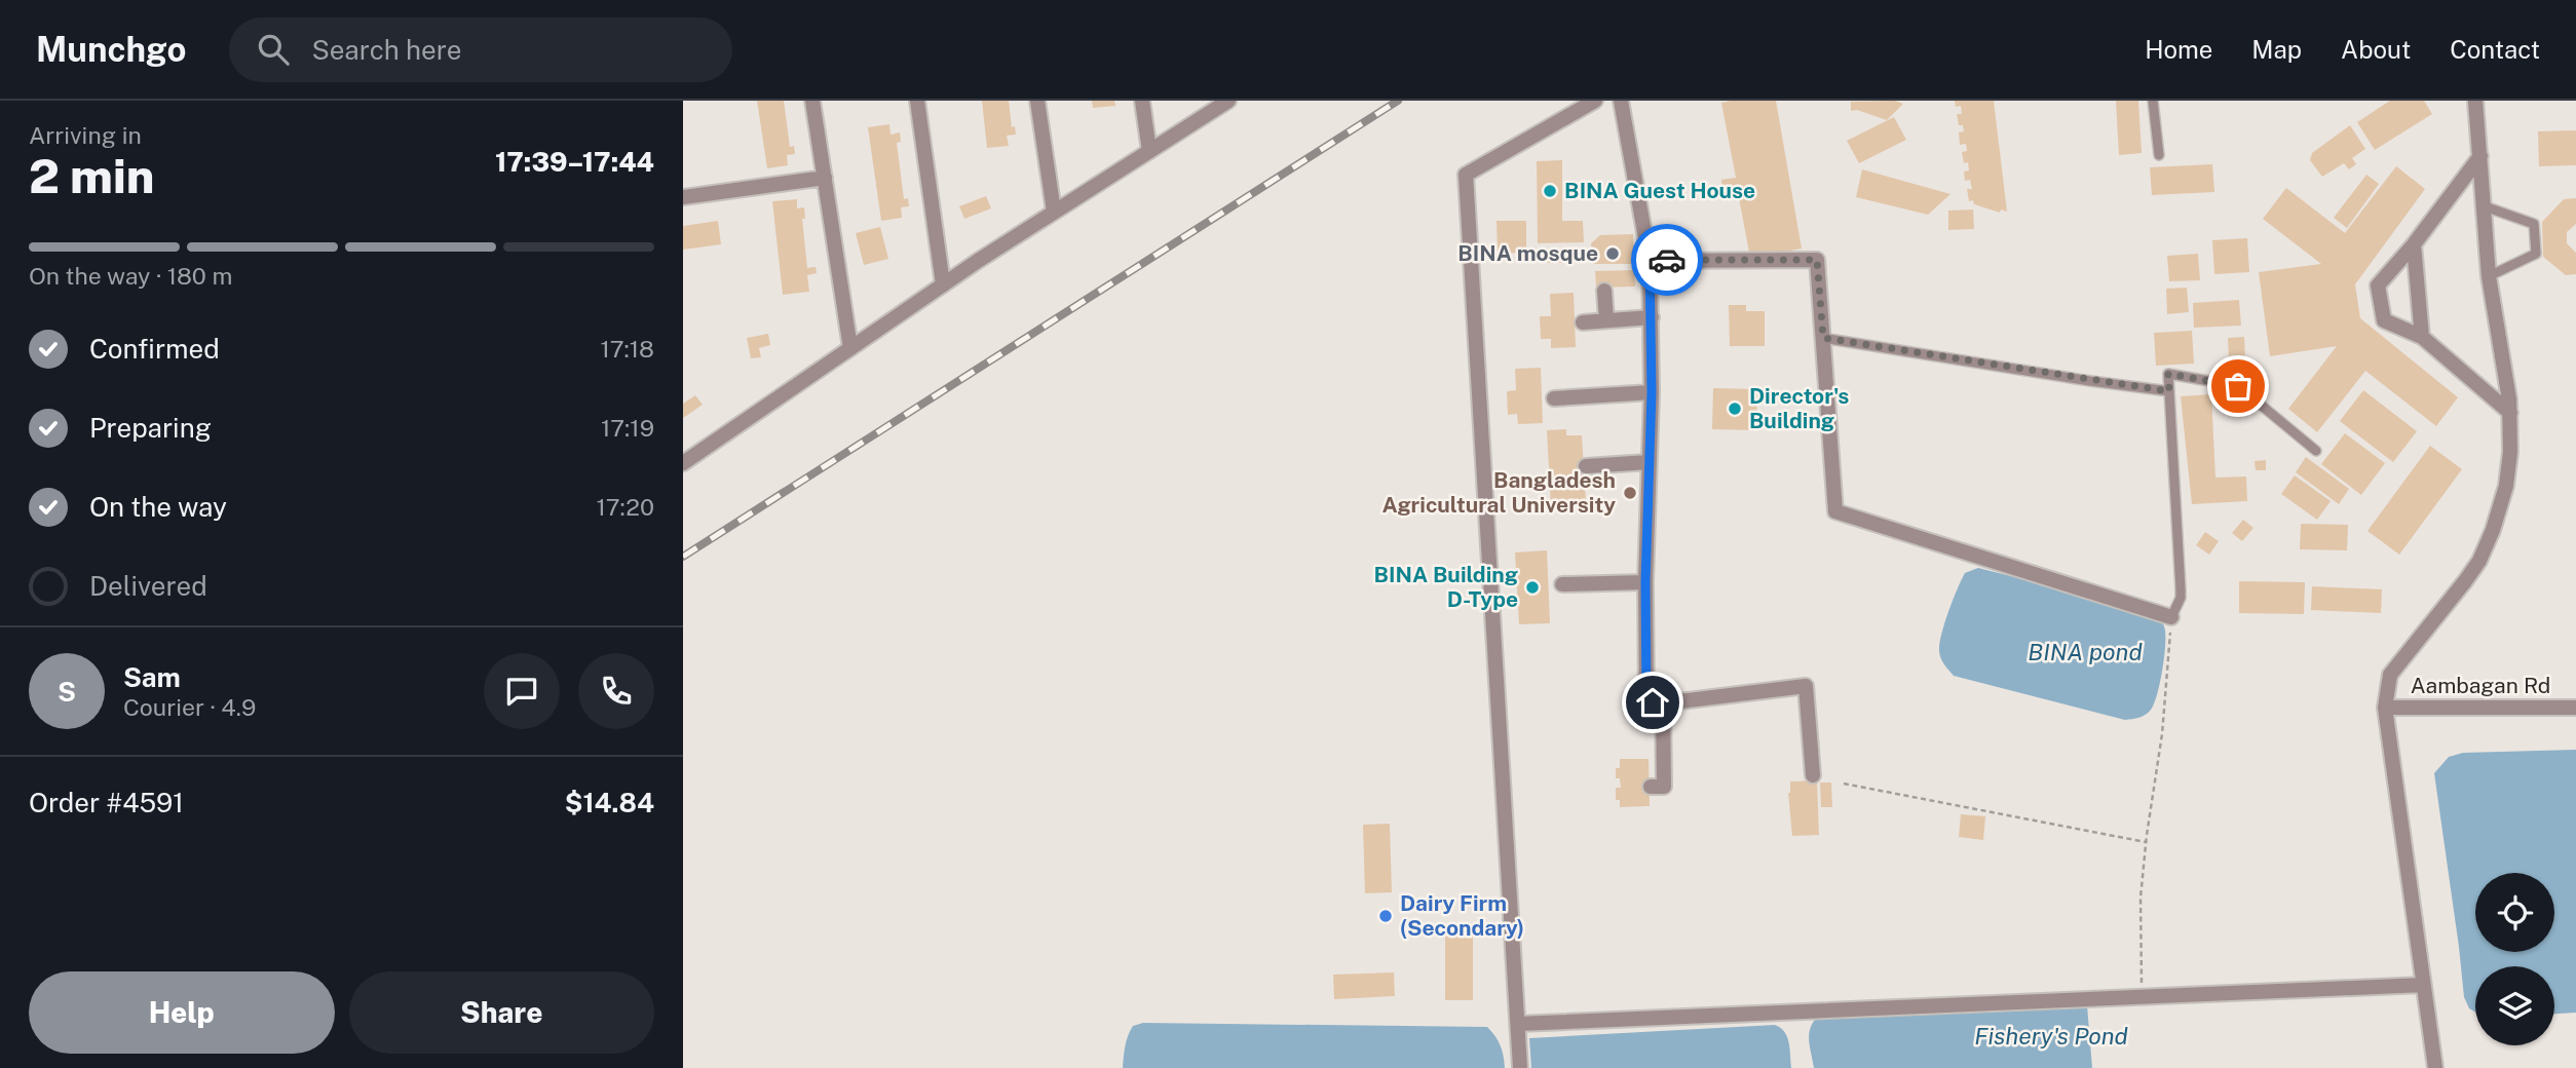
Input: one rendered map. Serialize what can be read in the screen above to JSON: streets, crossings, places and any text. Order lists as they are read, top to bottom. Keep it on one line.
{"streets":{"street":["Aambagan Rd"]},"water":["BINA pond","Fishery's Pond"],"places":["BINA Guest House","BINA mosque","Director's Building","Bangladesh Agricultural University","BINA Building D-Type","Dairy Firm (Secondary)"],"page":{"header":"Munchgo","search":"Search here","nav":["Home","Map","About","Contact"],"heading":["2 min","Arriving in","17:39–17:44"],"panel":["Sam","Courier · 4.9","Order #4591","$14.84"],"bar":"On the way · 180 m","list":[["Confirmed","17:18"],["Preparing","17:19"],["On the way","17:20"],"Delivered"],"round":"S","buttons":["Help","Share"]}}
